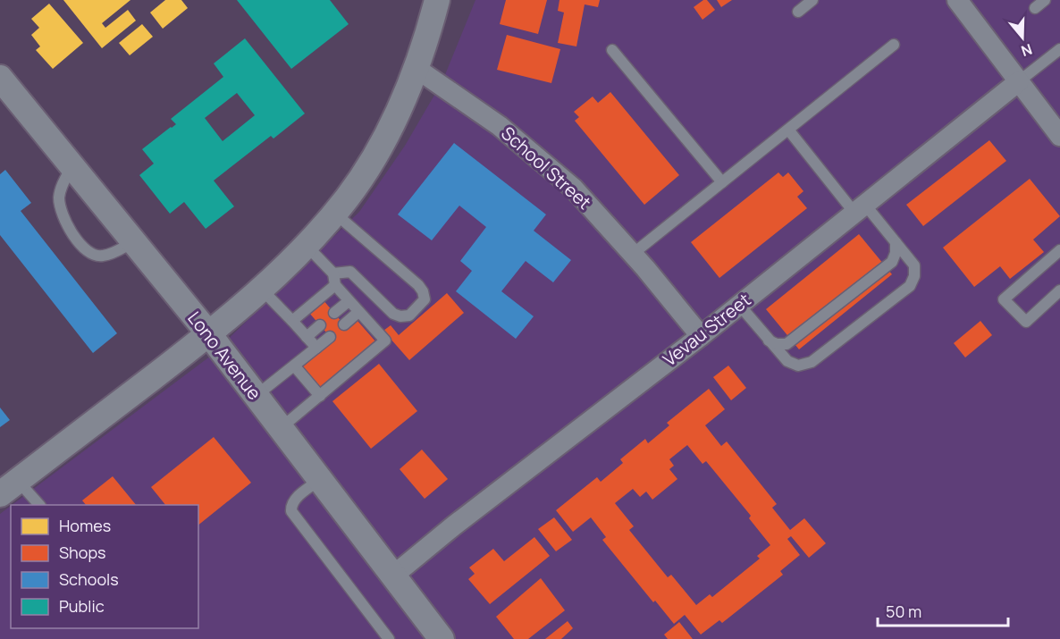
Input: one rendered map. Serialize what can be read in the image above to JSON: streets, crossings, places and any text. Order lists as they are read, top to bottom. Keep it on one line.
{"streets":{"street":["School Street","Vevau Street","Lono Avenue"]},"crossings":[["School Street","Vevau Street"],["Vevau Street","Lono Avenue"]],"legend":["Homes","Shops","Schools","Public"],"scale_bar":"50 m","north":"bottom"}
